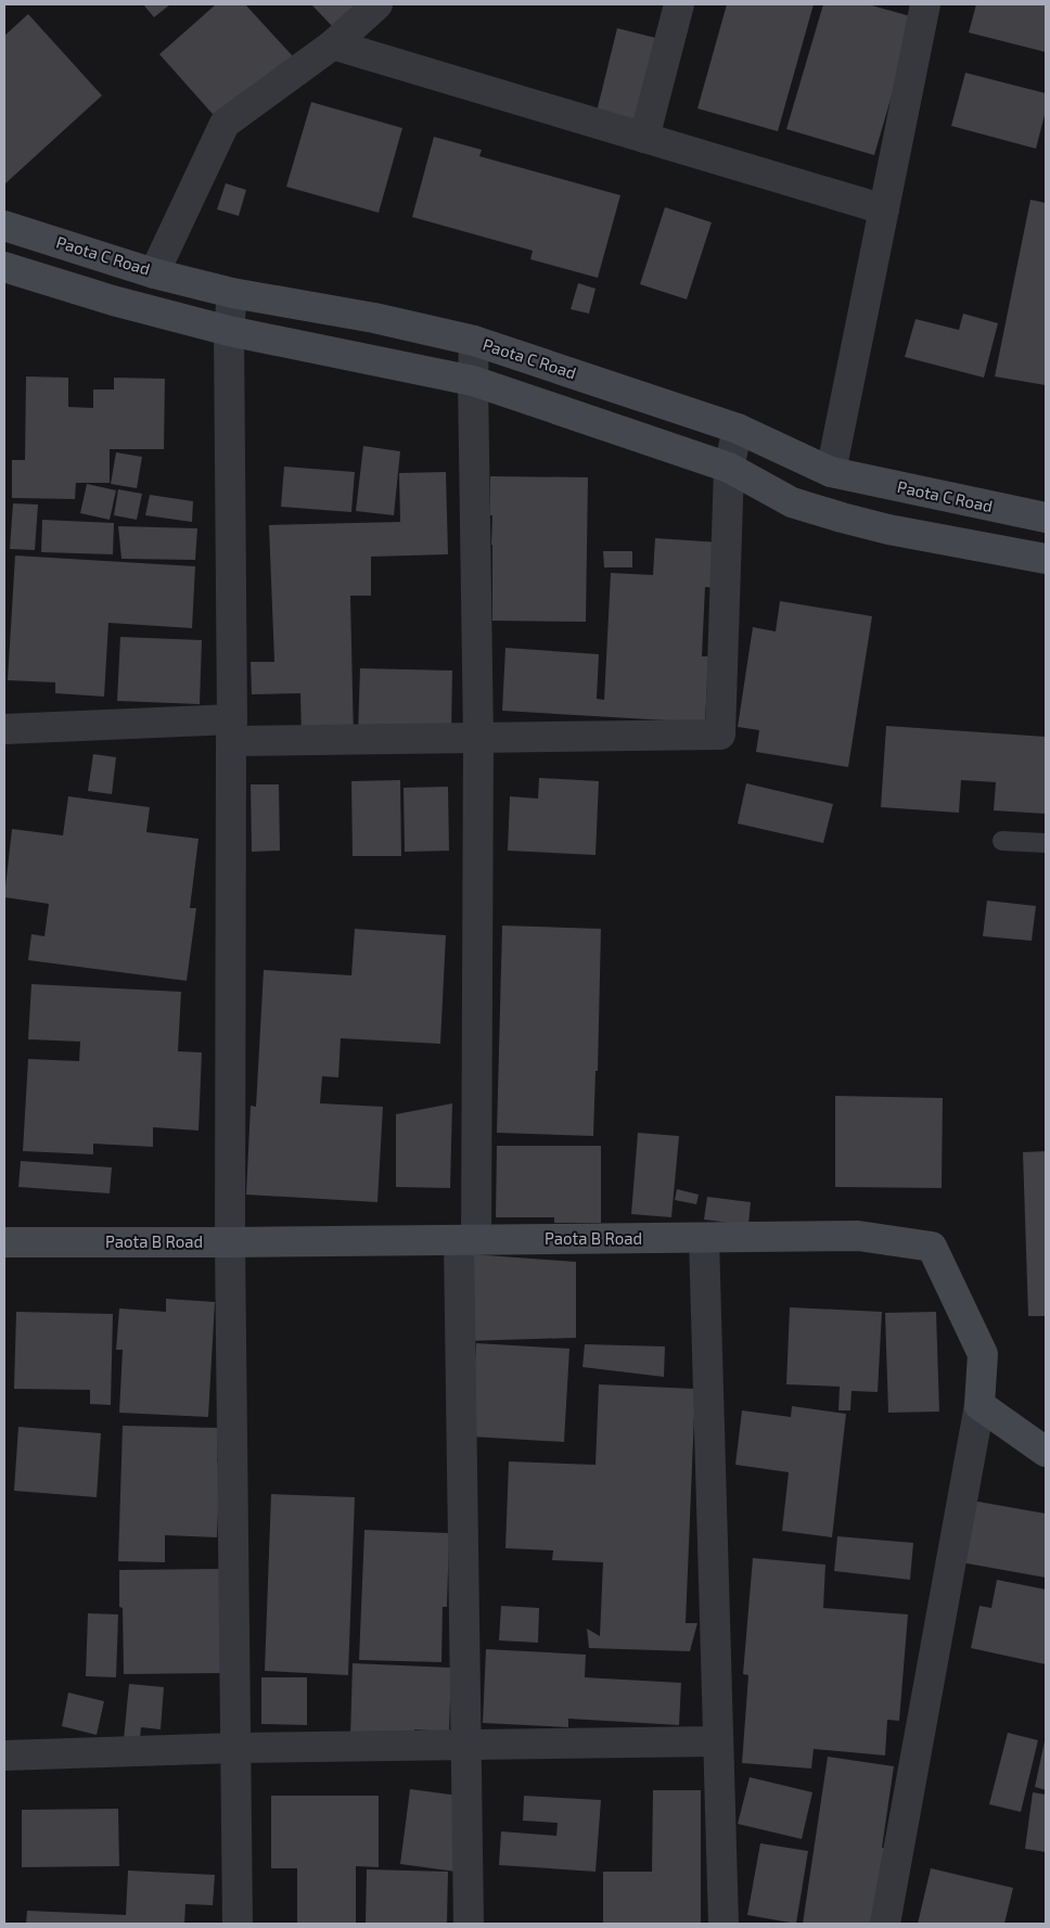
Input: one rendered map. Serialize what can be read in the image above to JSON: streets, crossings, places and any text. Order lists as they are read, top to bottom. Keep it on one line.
{"streets":{"street":["Paota C Road","Paota B Road"]}}
